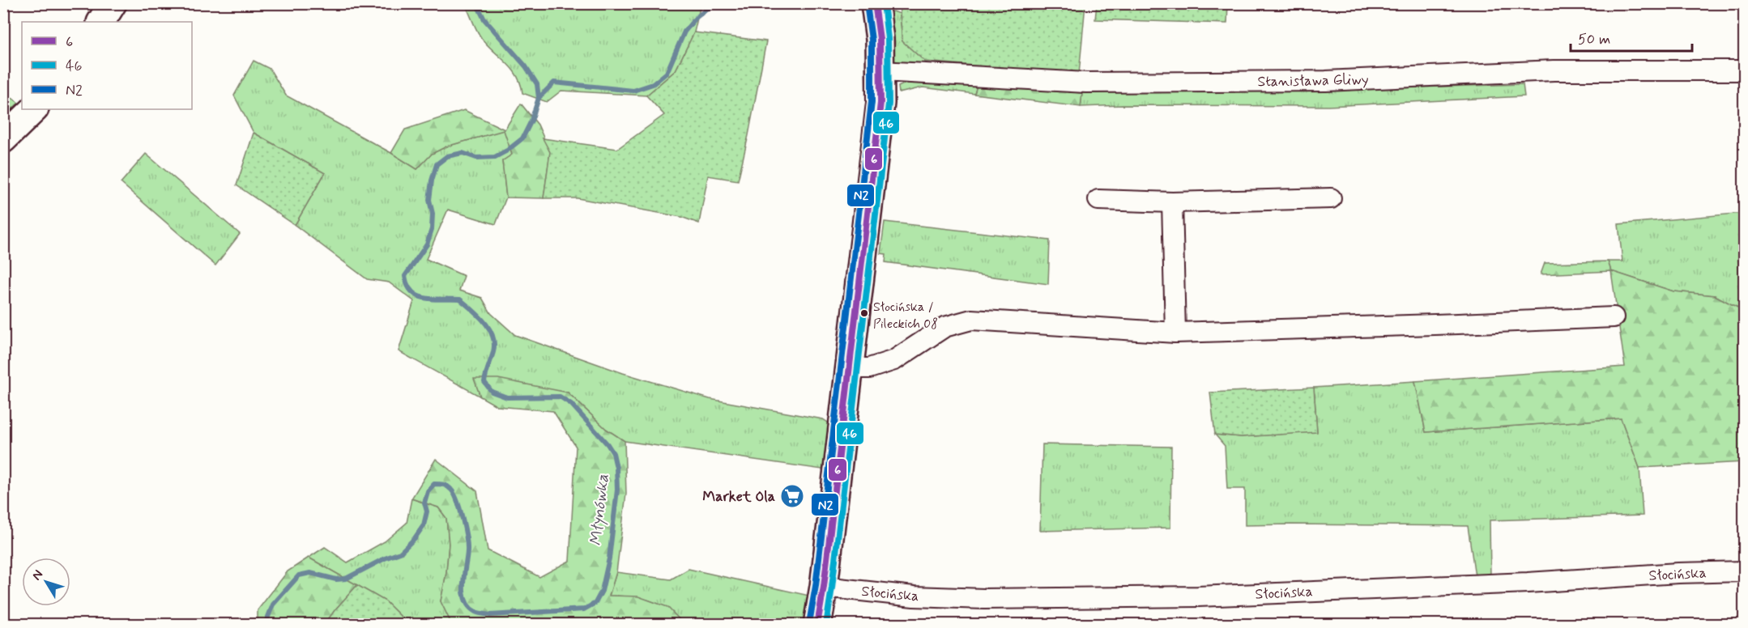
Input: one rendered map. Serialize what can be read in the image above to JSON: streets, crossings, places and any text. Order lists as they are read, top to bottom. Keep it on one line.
{"streets":{"street":["Stanisława Gliwy","Słocińska"]},"water":["Młynówka"],"places":{"other":["Słocińska / Pileckich 08"],"supermarket":["Market Ola"]},"lines":["transit line 6","transit line 46","transit line N2"],"legend":["6","46","N2"],"scale_bar":"50 m","north":"top left"}
